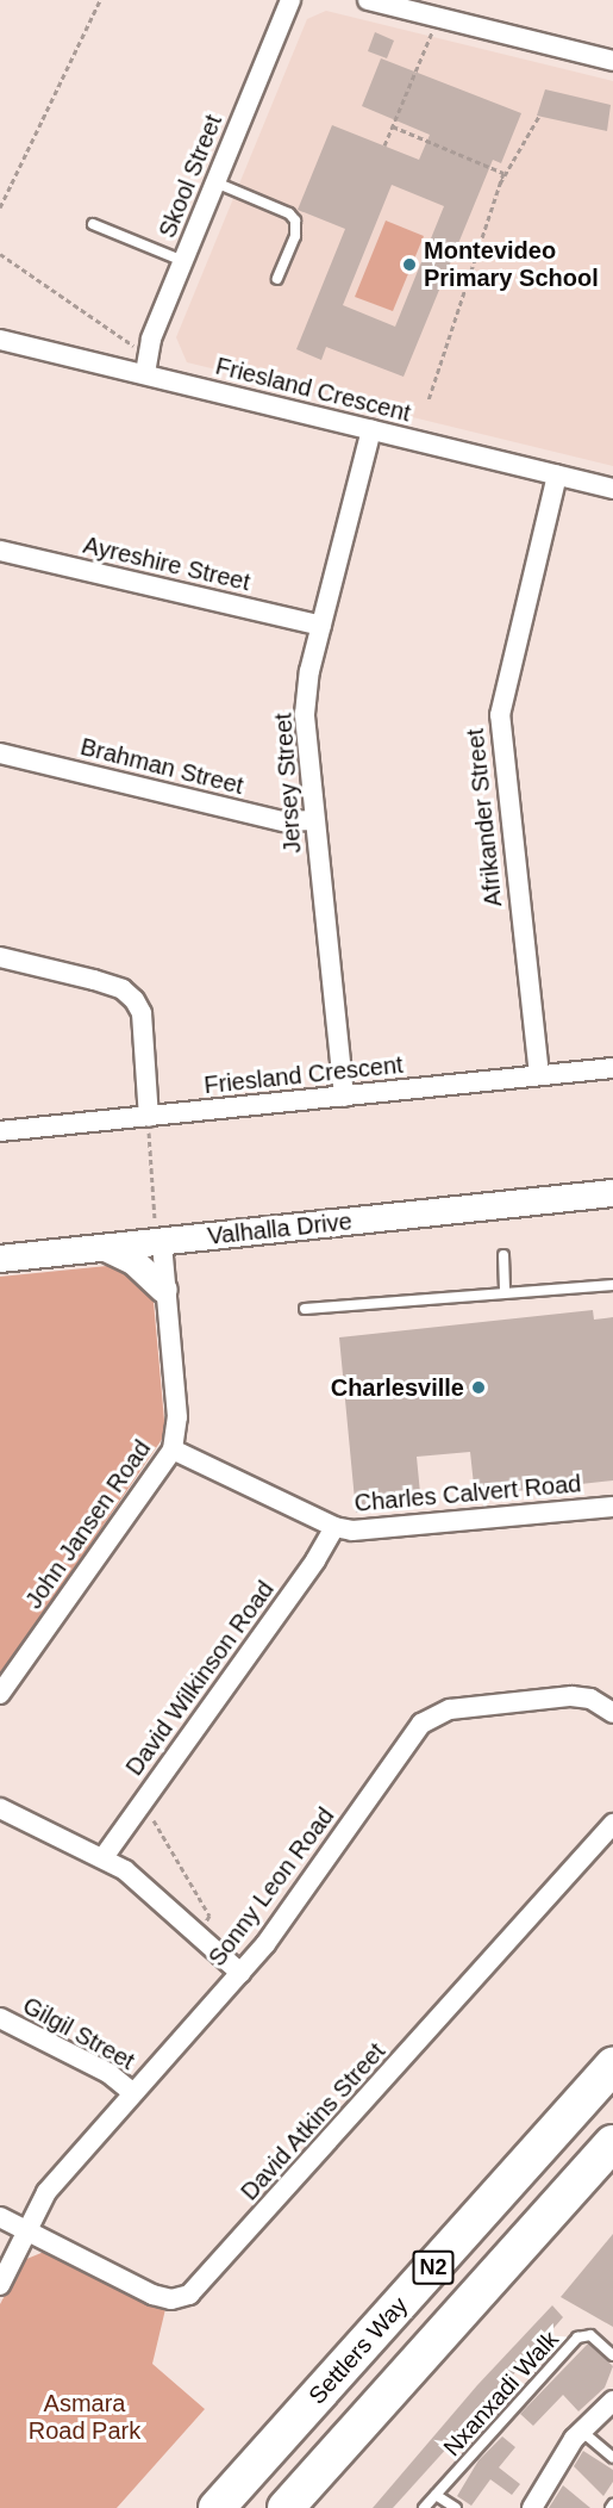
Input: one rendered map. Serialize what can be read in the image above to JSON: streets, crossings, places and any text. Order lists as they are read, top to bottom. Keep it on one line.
{"streets":{"highway":["N2","Settlers Way"],"main road":["Valhalla Drive"],"street":["Skool Street","Friesland Crescent","Ayreshire Street","Brahman Street","Jersey Street","Afrikander Street","Charles Calvert Road","John Jansen Road","David Wilkinson Road","Sonny Leon Road","Gilgil Street","David Atkins Street"],"lane":["Nxanxadi Walk"]},"crossings":[["Skool Street","Friesland Crescent"],["Friesland Crescent","Jersey Street"],["Friesland Crescent","Afrikander Street"],["Ayreshire Street","Jersey Street"],["Brahman Street","Jersey Street"],["Valhalla Drive","John Jansen Road"],["Charles Calvert Road","John Jansen Road"],["Charles Calvert Road","David Wilkinson Road"],["Sonny Leon Road","Gilgil Street"],["Sonny Leon Road","David Atkins Street"]],"parks":["Asmara Road Park"],"places":["Montevideo Primary School","Charlesville"]}
